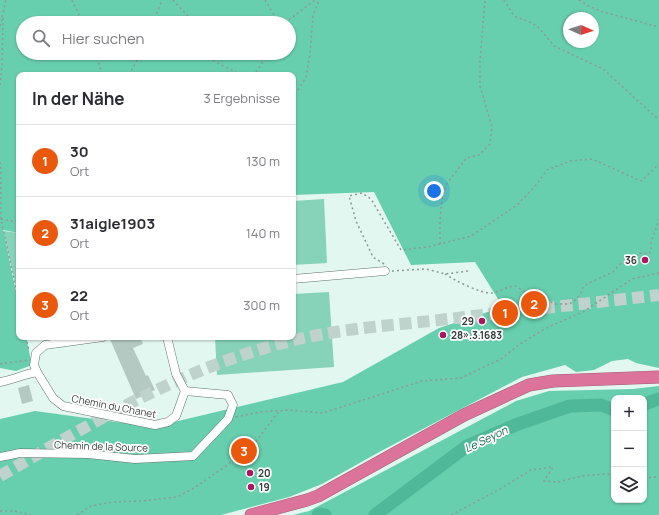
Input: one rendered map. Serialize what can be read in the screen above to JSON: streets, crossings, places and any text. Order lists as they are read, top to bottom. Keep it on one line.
{"streets":{"street":["Chemin du Chanet","Chemin de la Source"]},"water":["Le Seyon"],"places":["36","29","28».3.1683","20","19"],"north":"right","page":{"search":"Hier suchen","heading":["In der Nähe","3 Ergebnisse"],"list":[{"mark":"1","name":"30","note":"Ort","value":"130 m"},{"mark":"2","name":"31aigle1903","note":"Ort","value":"140 m"},{"mark":"3","name":"22","note":"Ort","value":"300 m"}],"pins":["2","1","3"],"map_buttons":["+","−"]}}
